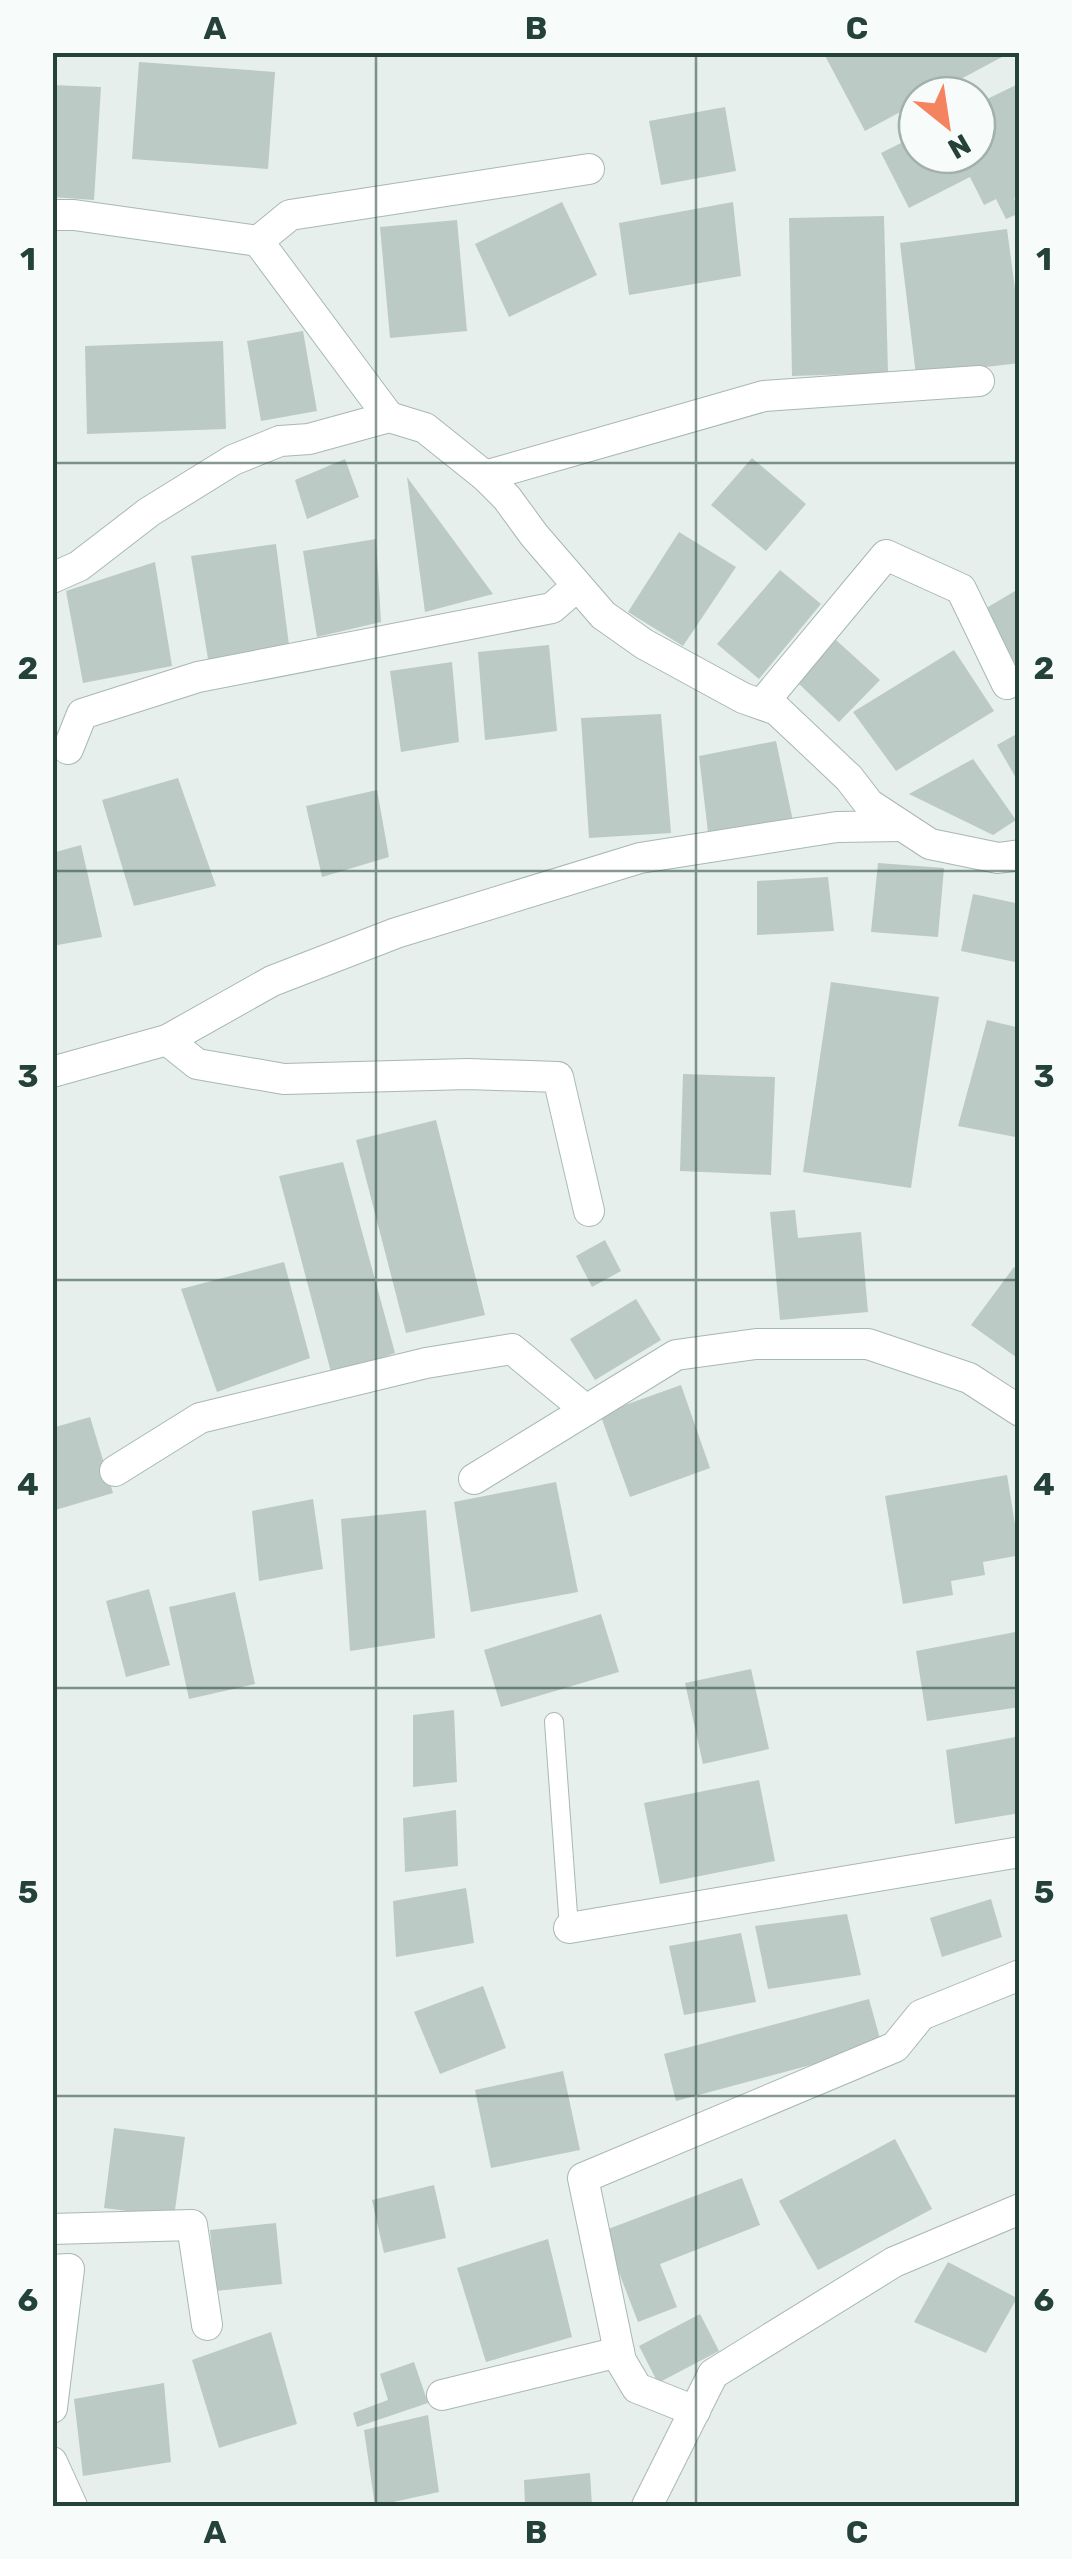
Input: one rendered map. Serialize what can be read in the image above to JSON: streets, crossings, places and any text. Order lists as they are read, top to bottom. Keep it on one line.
{"north":"bottom right","grid":{"columns":["A","B","C"],"rows":["1","2","3","4","5","6"]}}
